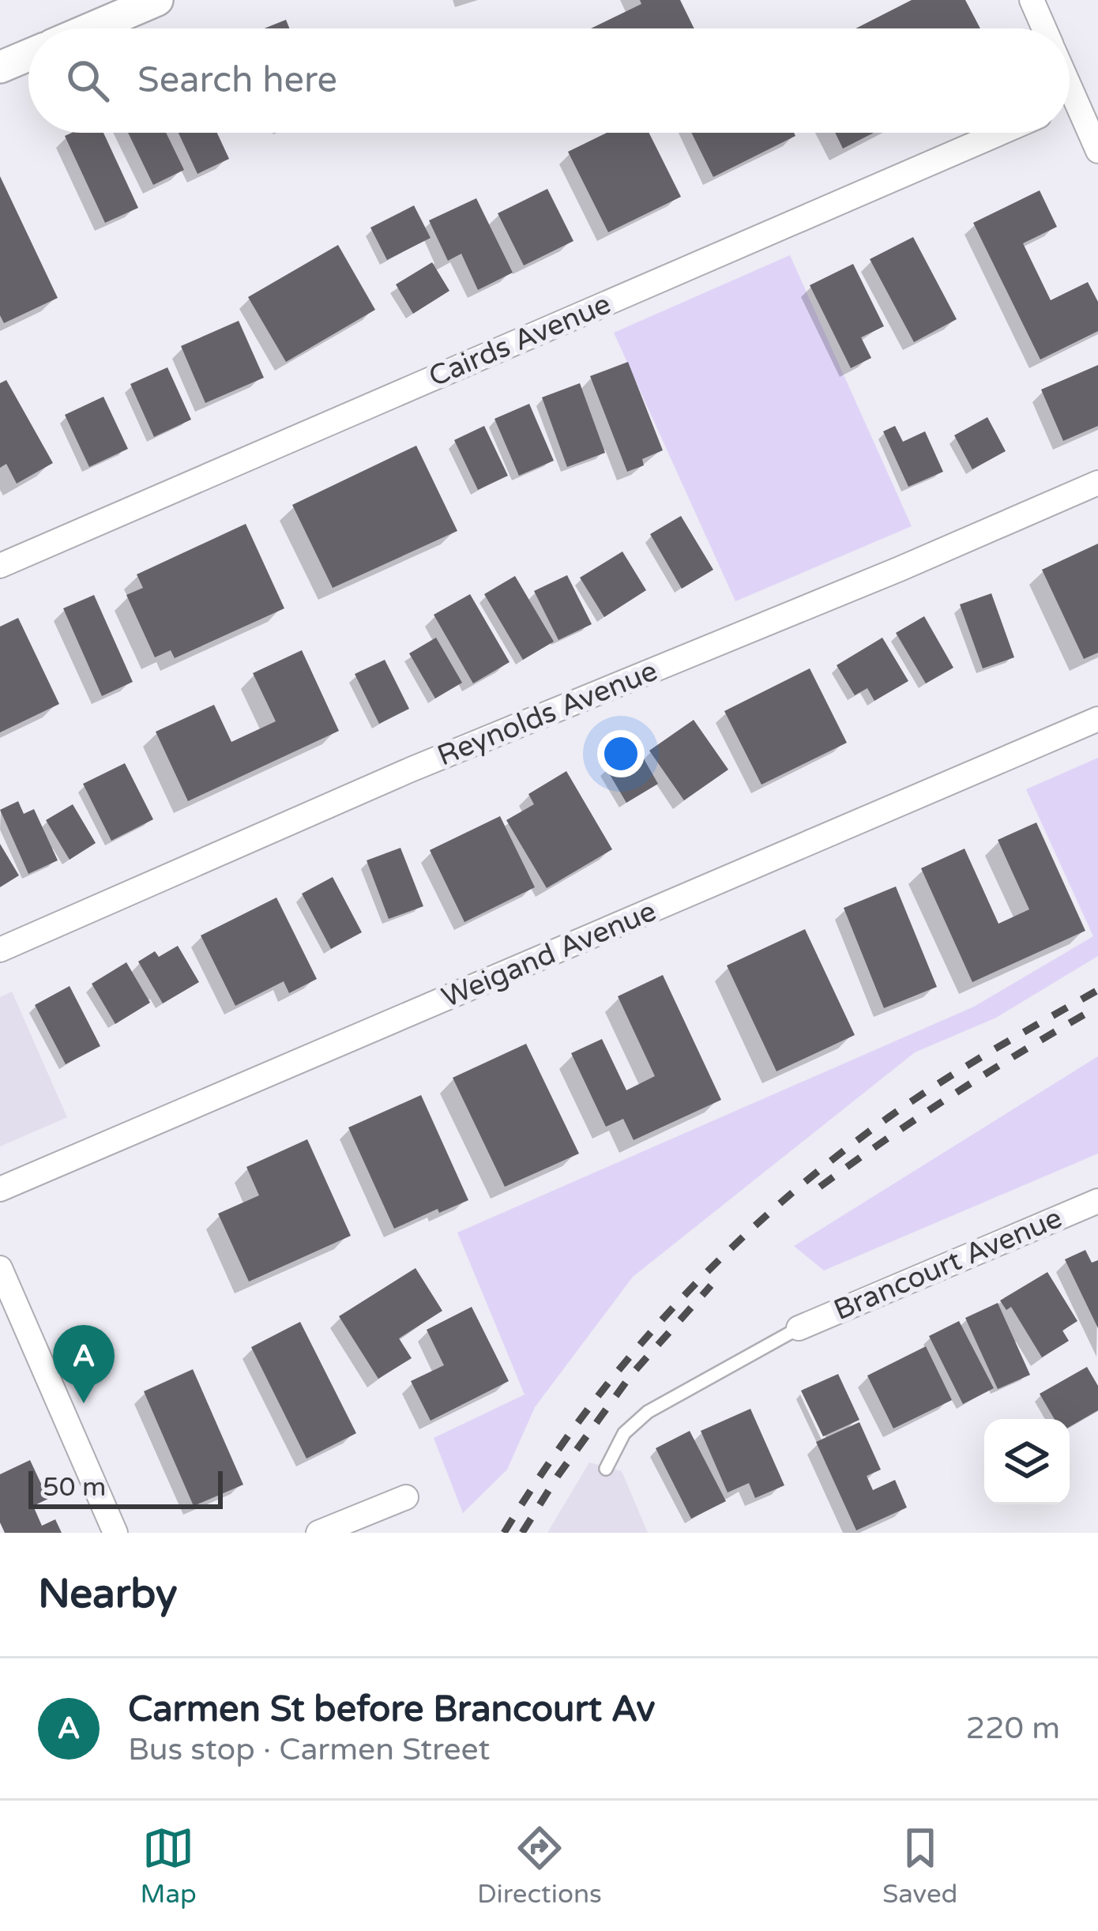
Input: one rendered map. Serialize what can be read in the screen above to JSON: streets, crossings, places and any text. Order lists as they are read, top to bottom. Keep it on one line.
{"streets":{"street":["Cairds Avenue","Reynolds Avenue","Weigand Avenue","Brancourt Avenue"]},"scale_bar":"50 m","page":{"search":"Search here","pins":"A","scale":"50 m","heading":"Nearby","list":[{"mark":"A","name":"Carmen St before Brancourt Av","note":"Bus stop · Carmen Street","value":"220 m"}],"nav":["Map","Directions","Saved"]}}
